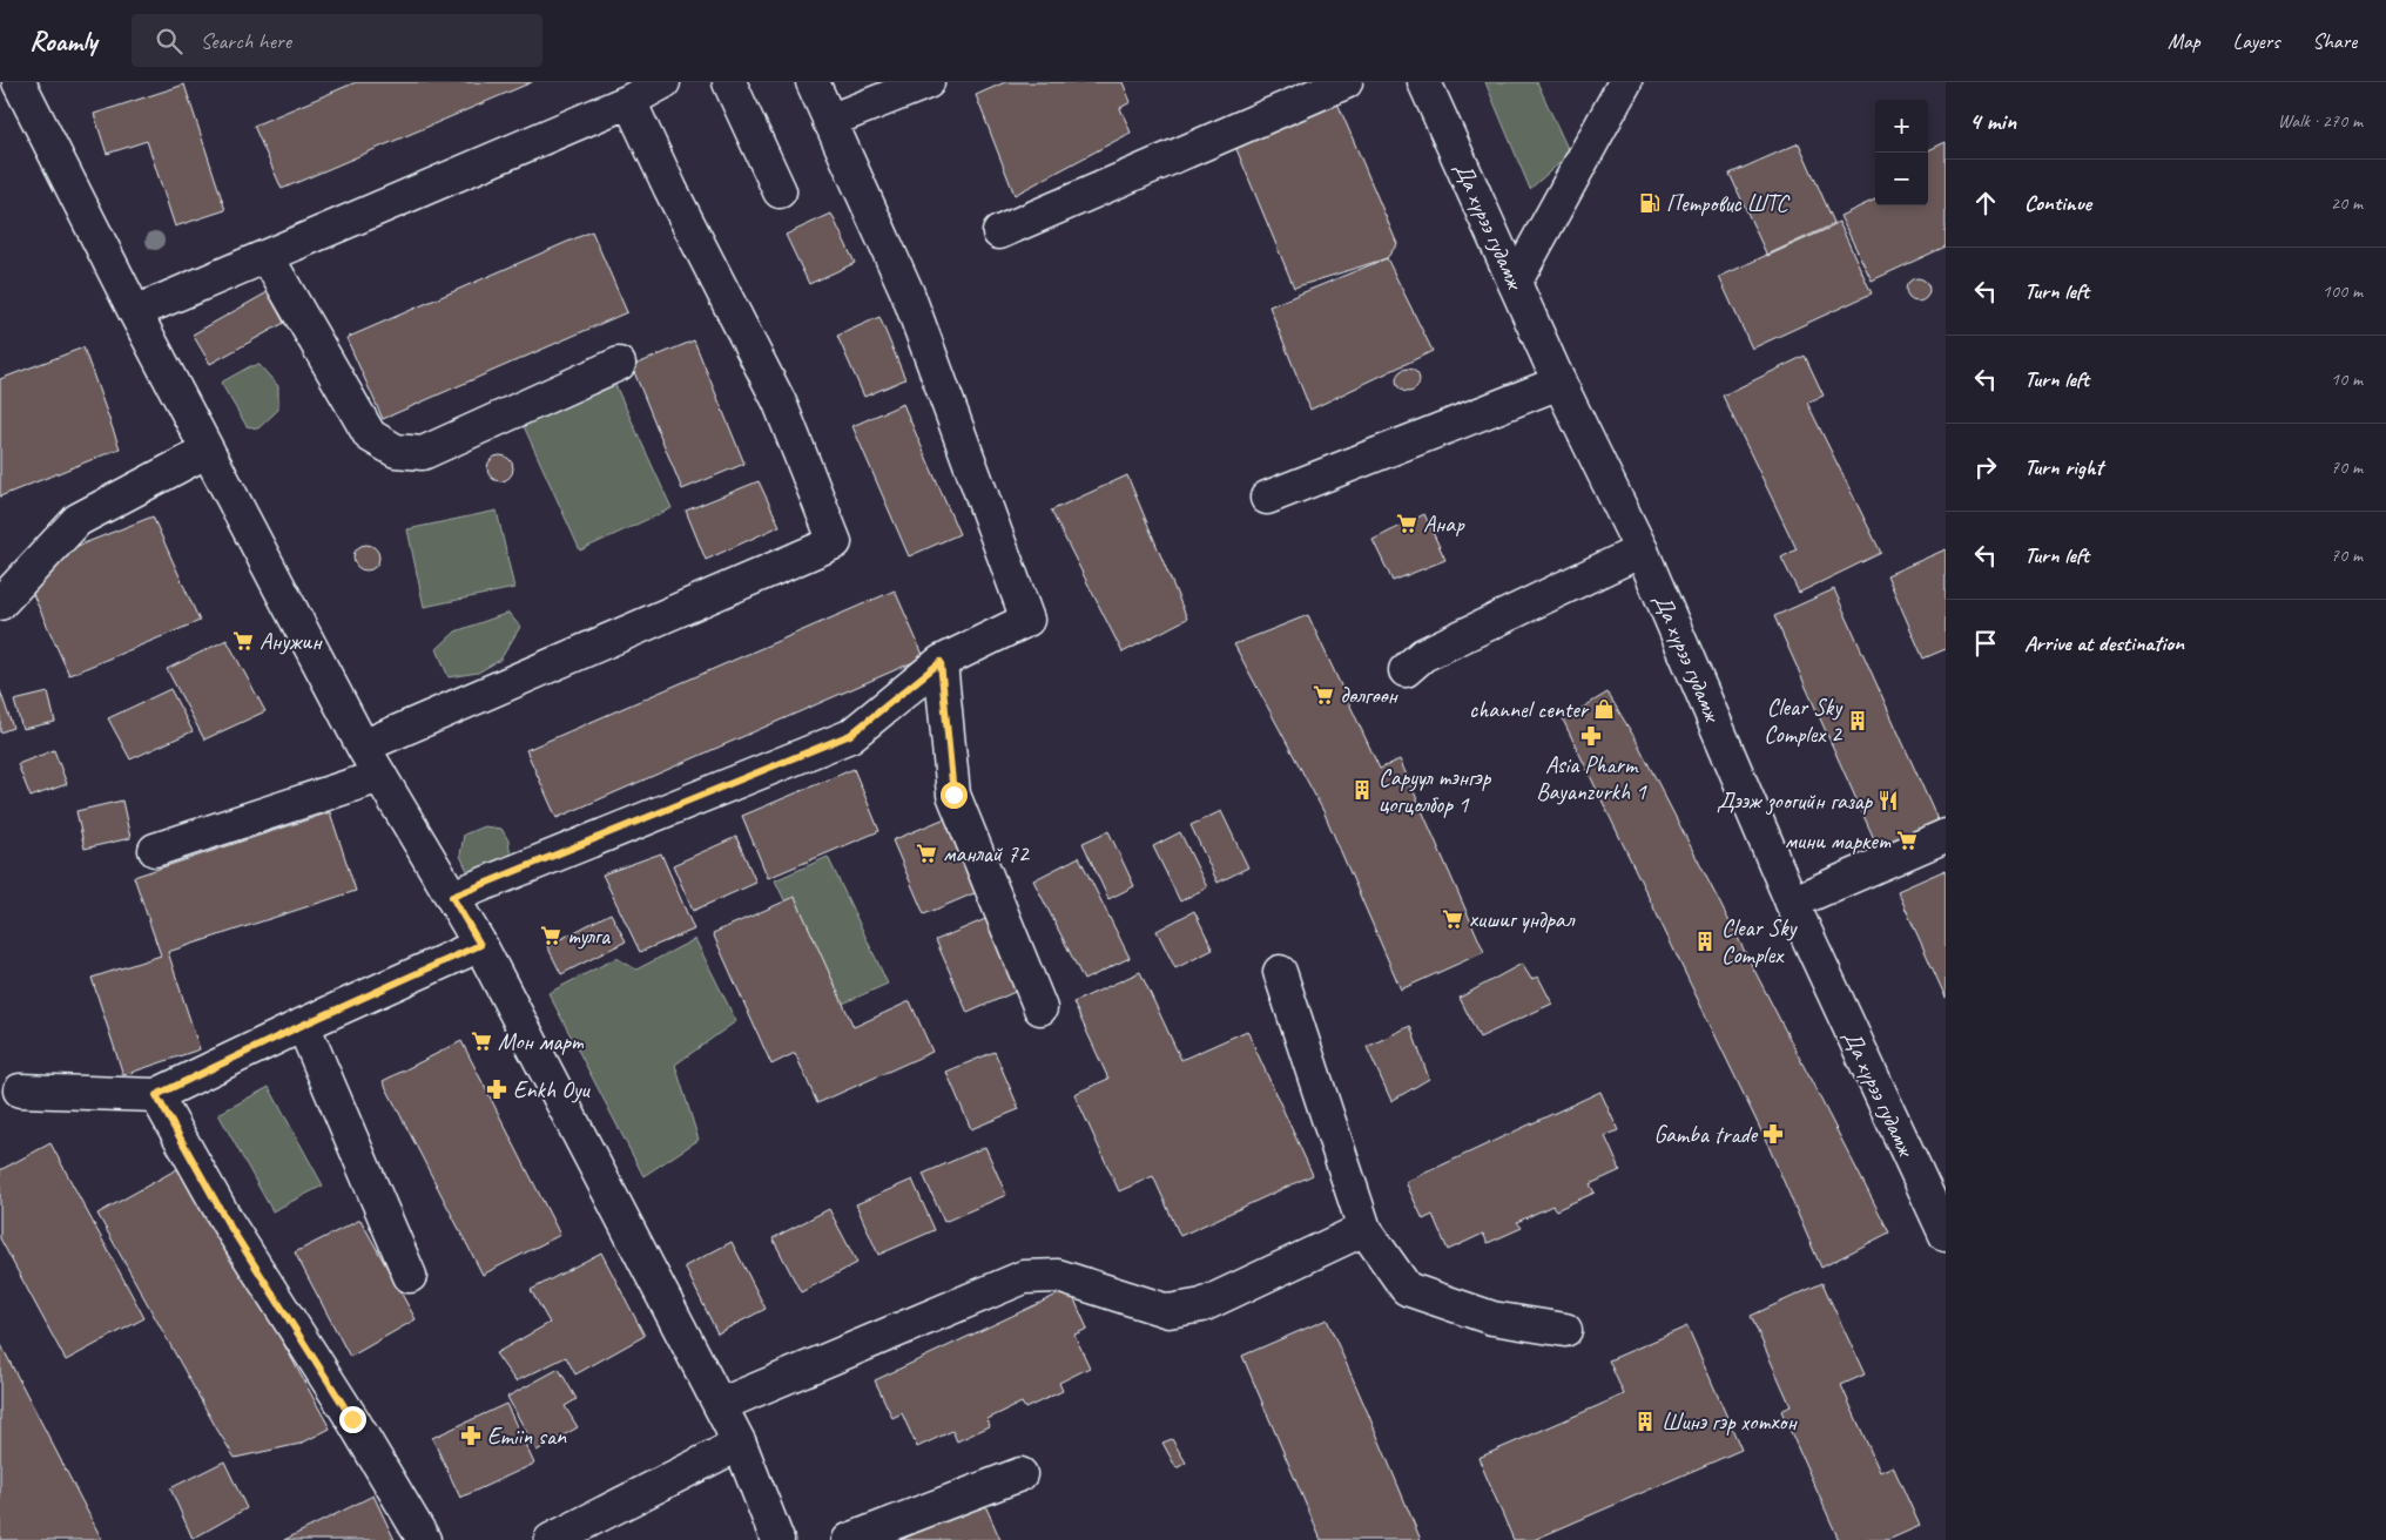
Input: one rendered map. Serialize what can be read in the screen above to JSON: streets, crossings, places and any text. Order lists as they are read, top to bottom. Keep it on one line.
{"streets":{"street":["Да хүрээ гудамж"]},"places":{"fuel station":["Петровис ШТС"],"supermarket":["Анар","Анужин","дөлгөөн","мини маркет","манлай 72","хишиг ундрал","тулга","Мон март"],"shop":["channel center"],"building":["Clear Sky Complex 2","Саруул тэнгэр цогцолбор 1","Clear Sky Complex","Шинэ гэр хотхон"],"pharmacy":["Asia Pharm Bayanzurkh 1","Enkh Oyu","Gamba trade","Emiin san"],"restaurant":["Дээж зоогийн газар"]},"page":{"header":"Roamly","search":"Search here","nav":["Map","Layers","Share"],"heading":["4 min","Walk · 270 m"],"map_buttons":["+","−"],"list":[["Continue","20 m"],["Turn left","100 m"],["Turn left","10 m"],["Turn right","70 m"],["Turn left","70 m"],"Arrive at destination"]}}
